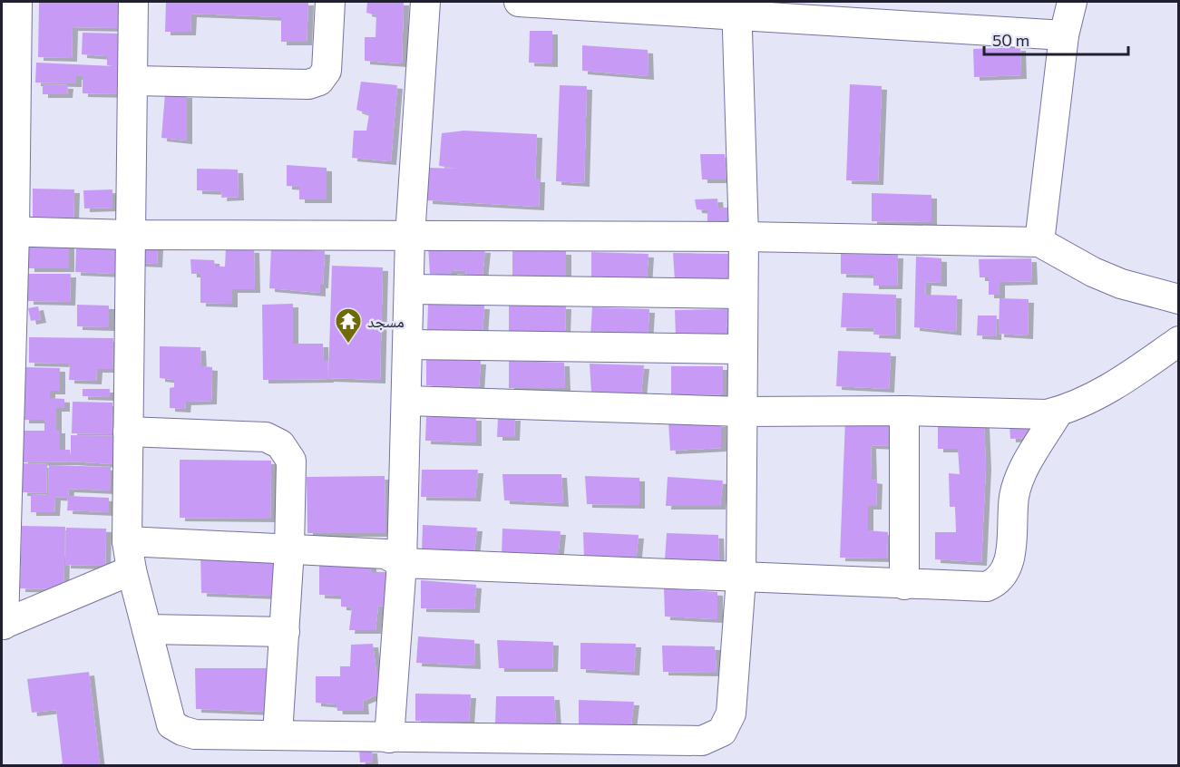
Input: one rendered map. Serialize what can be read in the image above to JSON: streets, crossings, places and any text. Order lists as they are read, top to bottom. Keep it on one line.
{"places":{"temple":["مسجد"]},"scale_bar":"50 m"}
